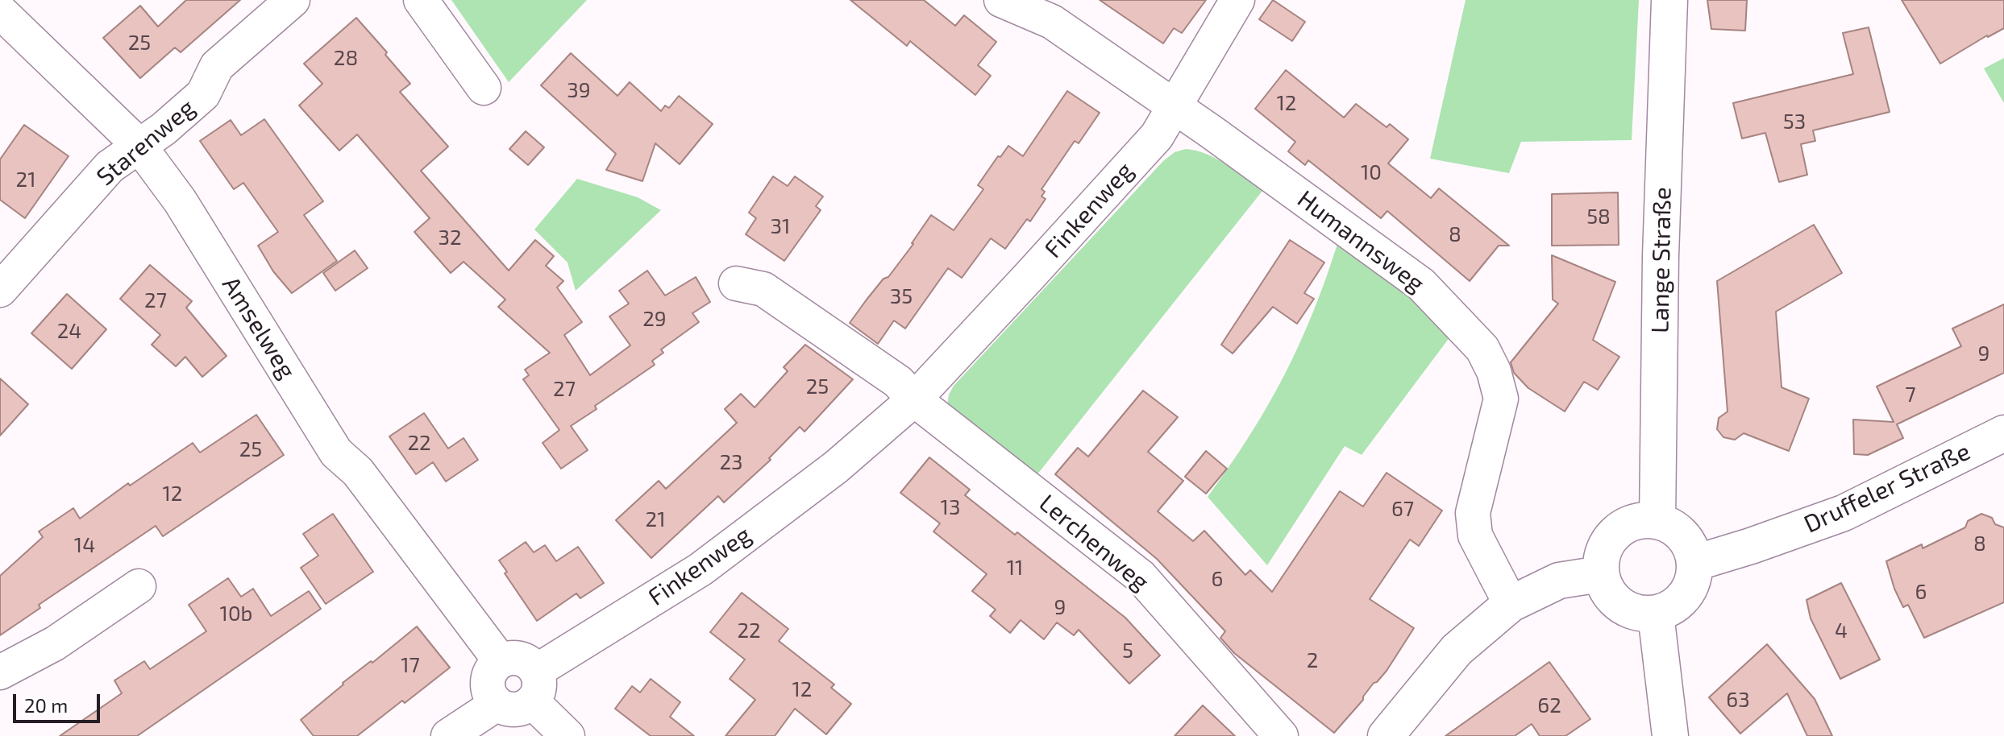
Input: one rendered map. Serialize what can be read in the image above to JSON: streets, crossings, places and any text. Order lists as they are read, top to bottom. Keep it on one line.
{"streets":{"main road":["Lange Straße","Druffeler Straße"],"street":["Starenweg","Finkenweg","Humannsweg","Amselweg","Lerchenweg"]},"crossings":[["Starenweg","Amselweg"],["Finkenweg","Humannsweg"],["Finkenweg","Amselweg"],["Finkenweg","Lerchenweg"],["Lange Straße","Druffeler Straße"]],"house_numbers":["25","28","39","12","53","10","21","58","31","8","32","35","27","29","24","9","25","27","7","22","25","23","12","13","67","21","8","14","11","6","6","9","10b","22","4","5","2","17","12","63","62"],"scale_bar":"20 m"}
